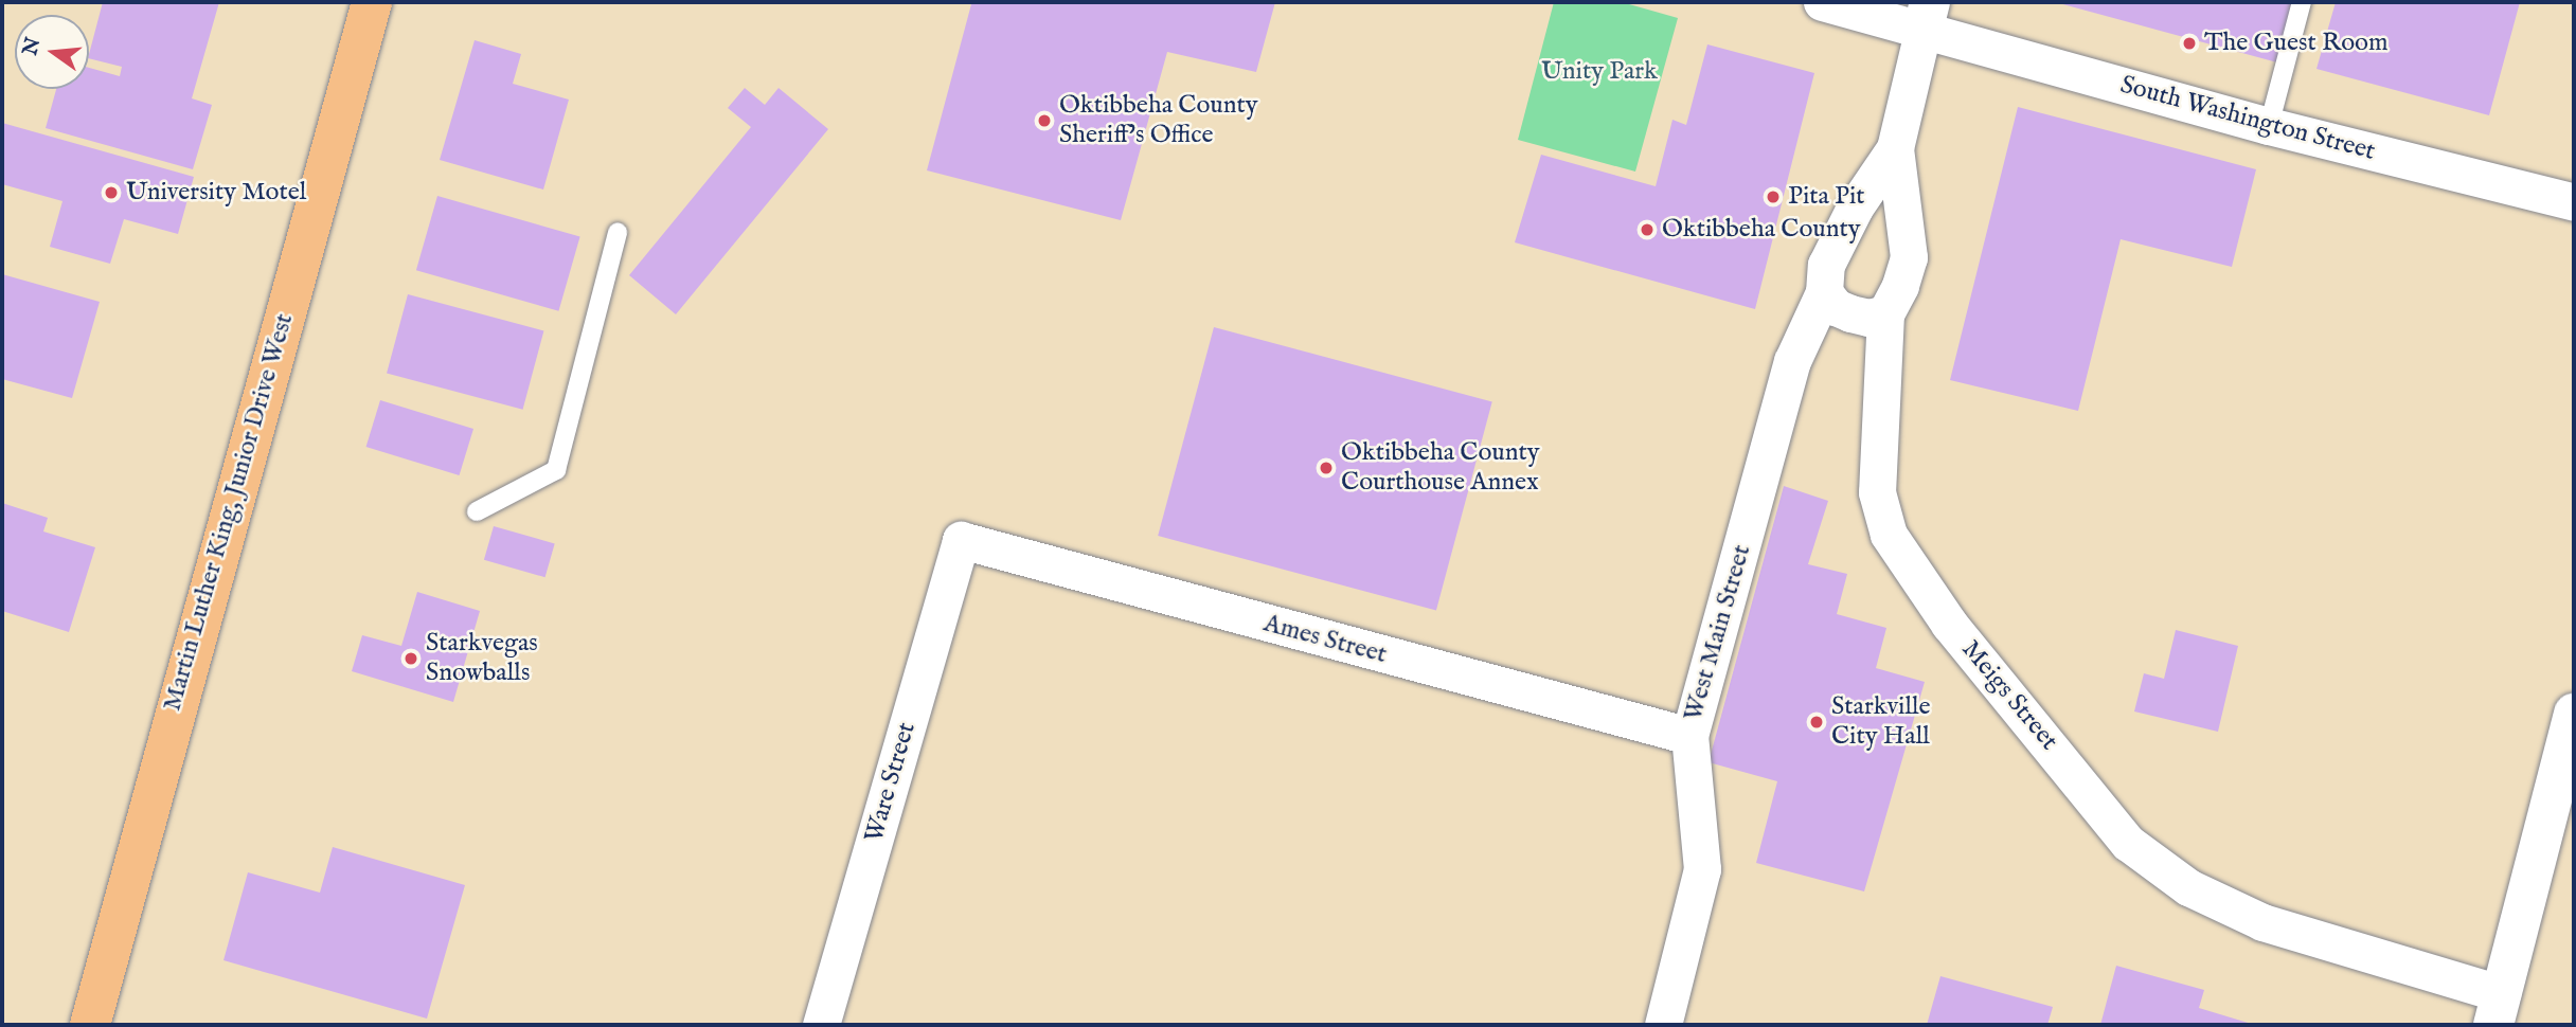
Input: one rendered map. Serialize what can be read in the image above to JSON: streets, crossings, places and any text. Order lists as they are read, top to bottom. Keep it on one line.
{"streets":{"main road":["Martin Luther King, Junior Drive West"],"street":["South Washington Street","West Main Street","Ames Street","Meigs Street","Ware Street"]},"crossings":[["South Washington Street","West Main Street"],["West Main Street","Ames Street"],["West Main Street","Meigs Street"],["Ames Street","Ware Street"]],"parks":["Unity Park"],"places":["The Guest Room","Oktibbeha County Sheriff's Office","University Motel","Pita Pit","Oktibbeha County","Oktibbeha County Courthouse Annex","Starkvegas Snowballs","Starkville City Hall"],"north":"left"}
